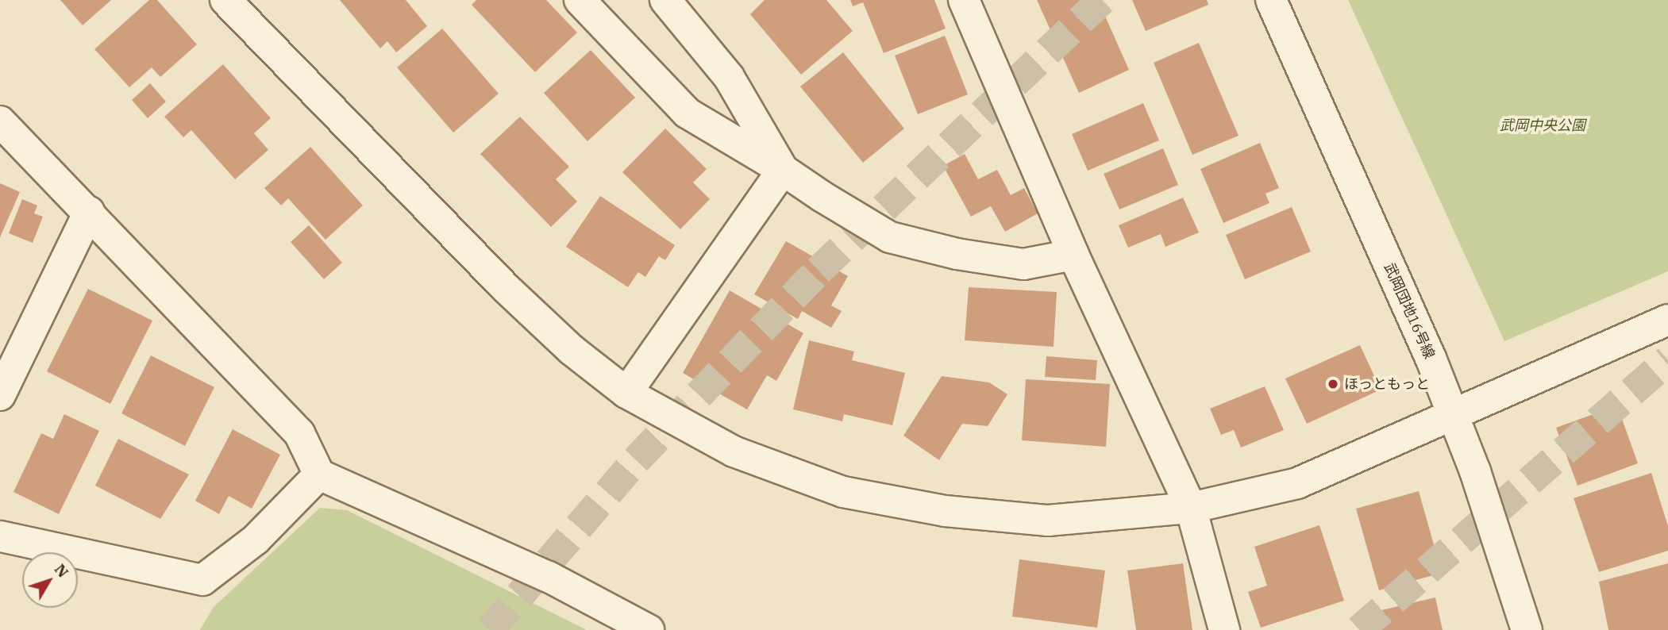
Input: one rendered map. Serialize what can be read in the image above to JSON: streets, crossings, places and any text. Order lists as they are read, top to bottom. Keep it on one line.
{"streets":{"street":["武岡団地16号線"]},"parks":["武岡中央公園"],"places":["ほっともっと"],"north":"top right"}
